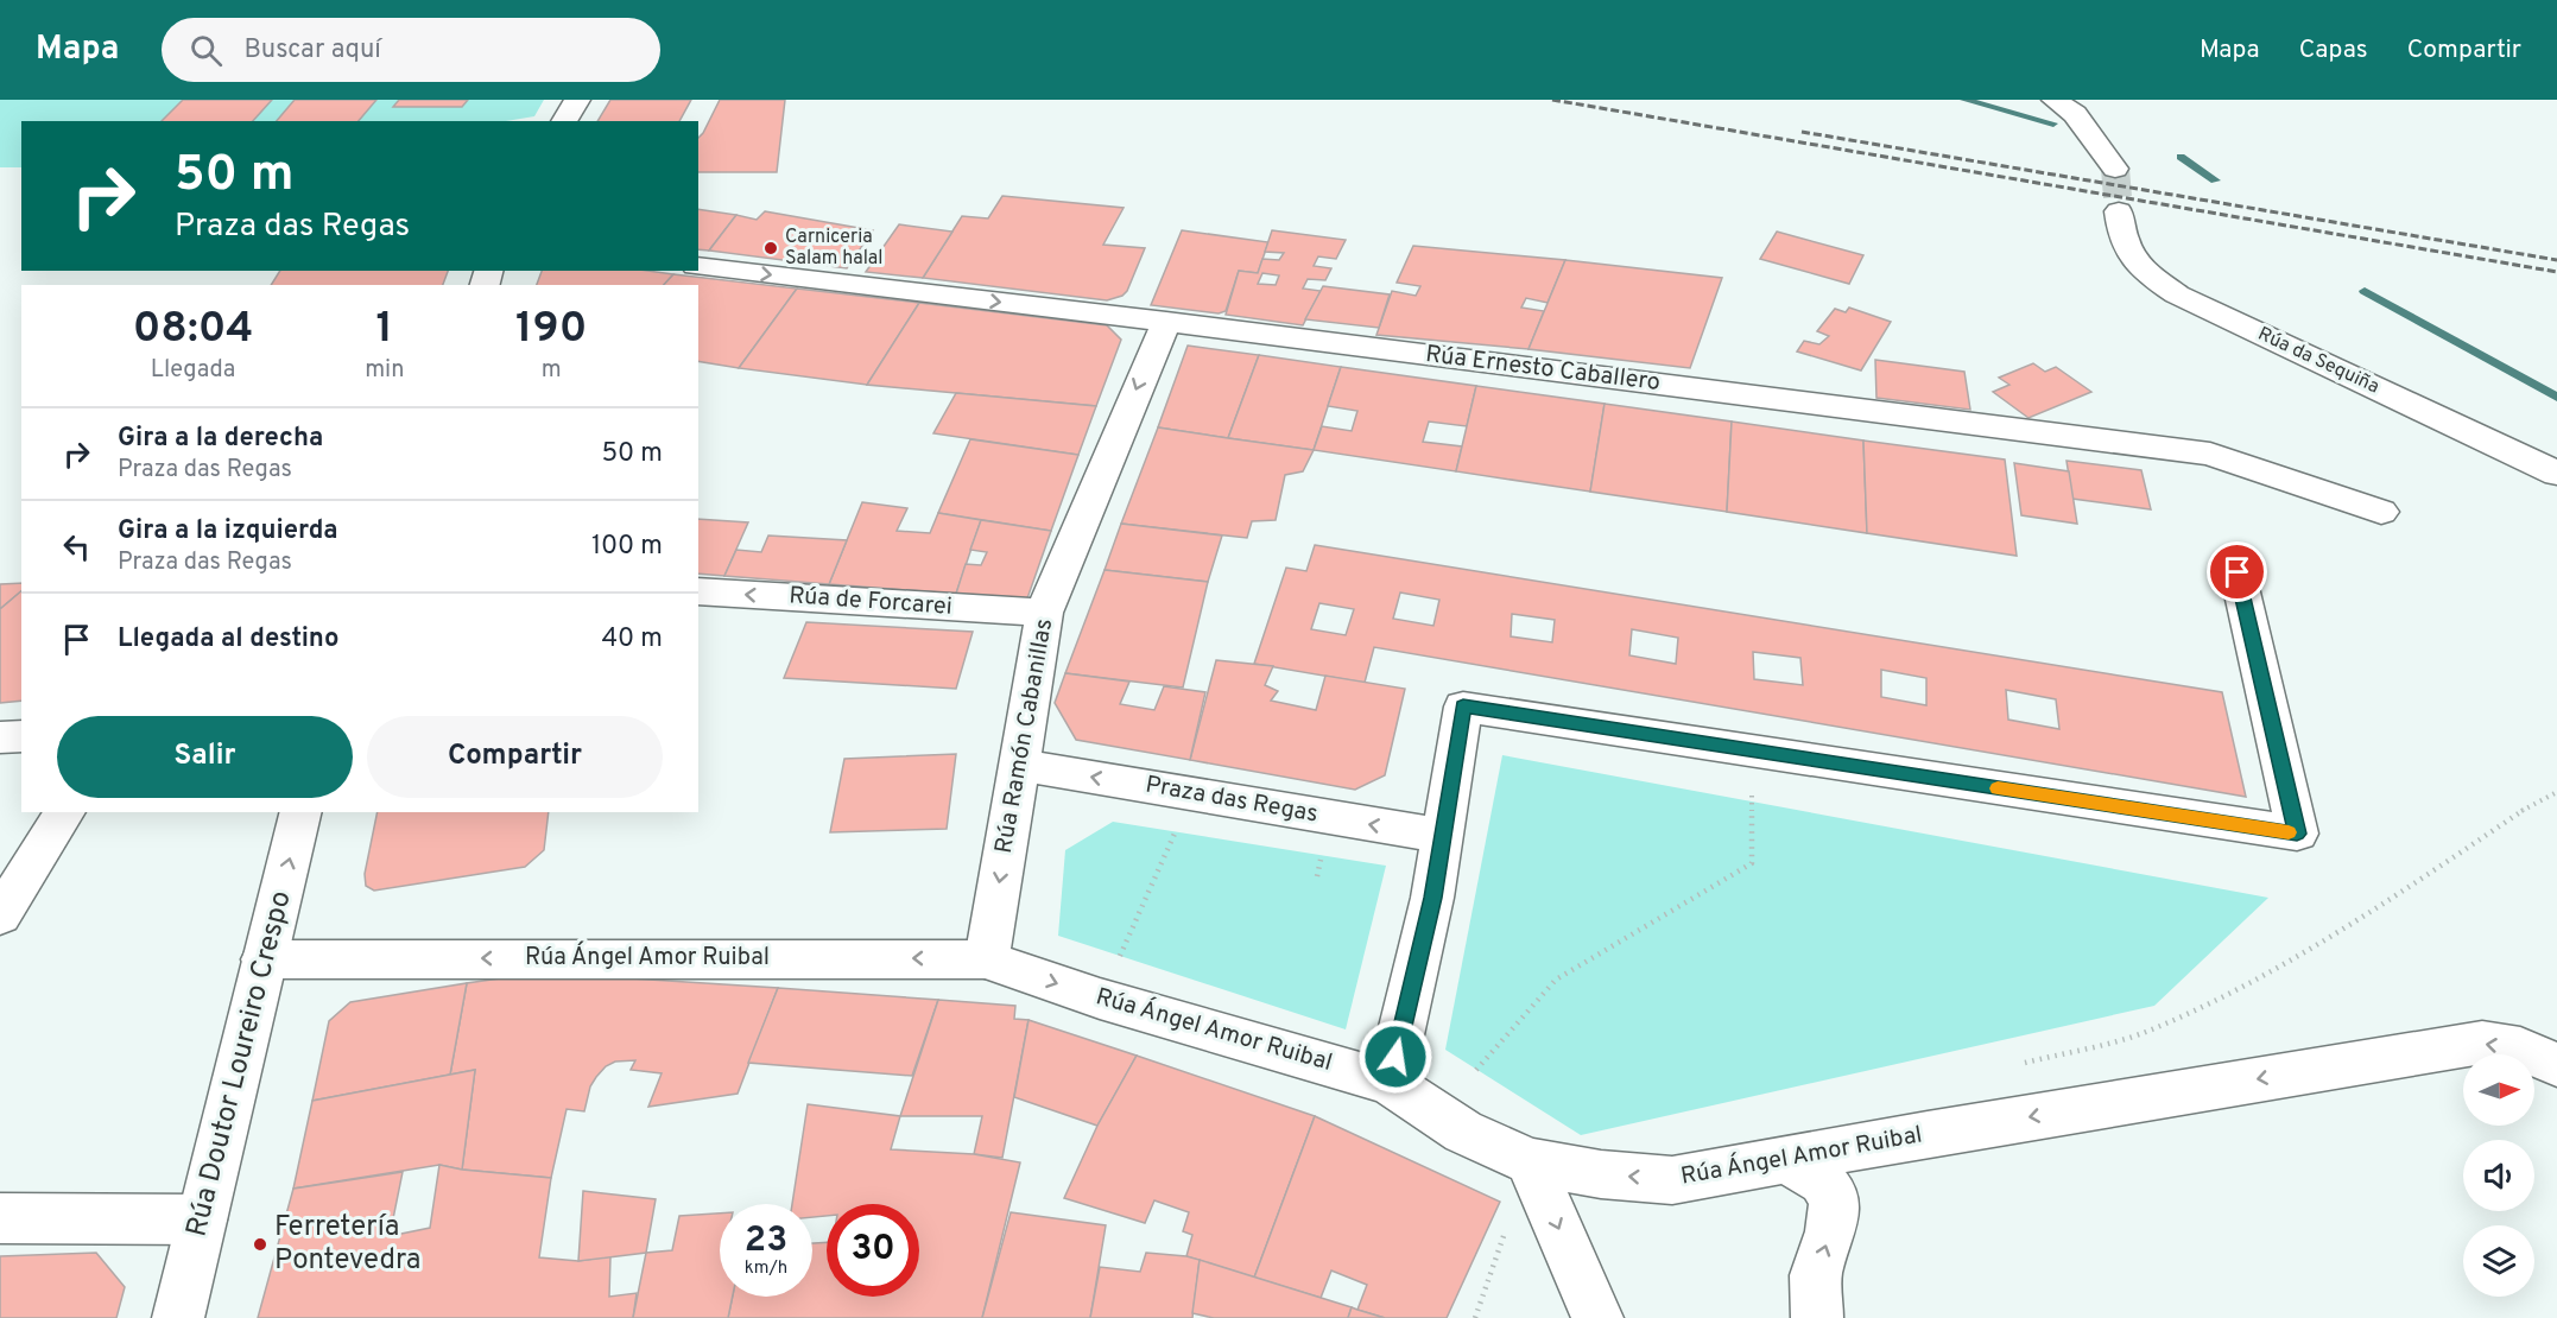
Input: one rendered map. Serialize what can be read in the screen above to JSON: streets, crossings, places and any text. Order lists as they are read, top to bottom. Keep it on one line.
{"streets":{"street":["Rúa da Sequiña","Rúa Ernesto Caballero","Rúa de Forcarei","Rúa Ramón Cabanillas","Praza das Regas","Rúa Ángel Amor Ruibal","Rúa Doutor Loureiro Crespo"]},"crossings":[["Rúa Ernesto Caballero","Rúa Ramón Cabanillas"],["Rúa de Forcarei","Rúa Ramón Cabanillas"],["Rúa Ramón Cabanillas","Praza das Regas"],["Rúa Ramón Cabanillas","Rúa Ángel Amor Ruibal"],["Rúa Ángel Amor Ruibal","Rúa Doutor Loureiro Crespo"]],"one_way":["Rúa de Forcarei","Rúa Ramón Cabanillas","Praza das Regas","Rúa Ángel Amor Ruibal"],"places":["Carniceria Salam halal","Ferretería Pontevedra"],"north":"right","page":{"header":"Mapa","search":"Buscar aquí","nav":["Mapa","Capas","Compartir"],"turn":["50 m","Praza das Regas"],"eta":["08:04","Llegada","1","min","190","m"],"list":[{"name":"Gira a la derecha","note":"Praza das Regas","value":"50 m"},{"name":"Gira a la izquierda","note":"Praza das Regas","value":"100 m"},{"name":"Llegada al destino","value":"40 m"}],"buttons":["Salir","Compartir"],"speed":"23 km/h","limit":"30"}}
